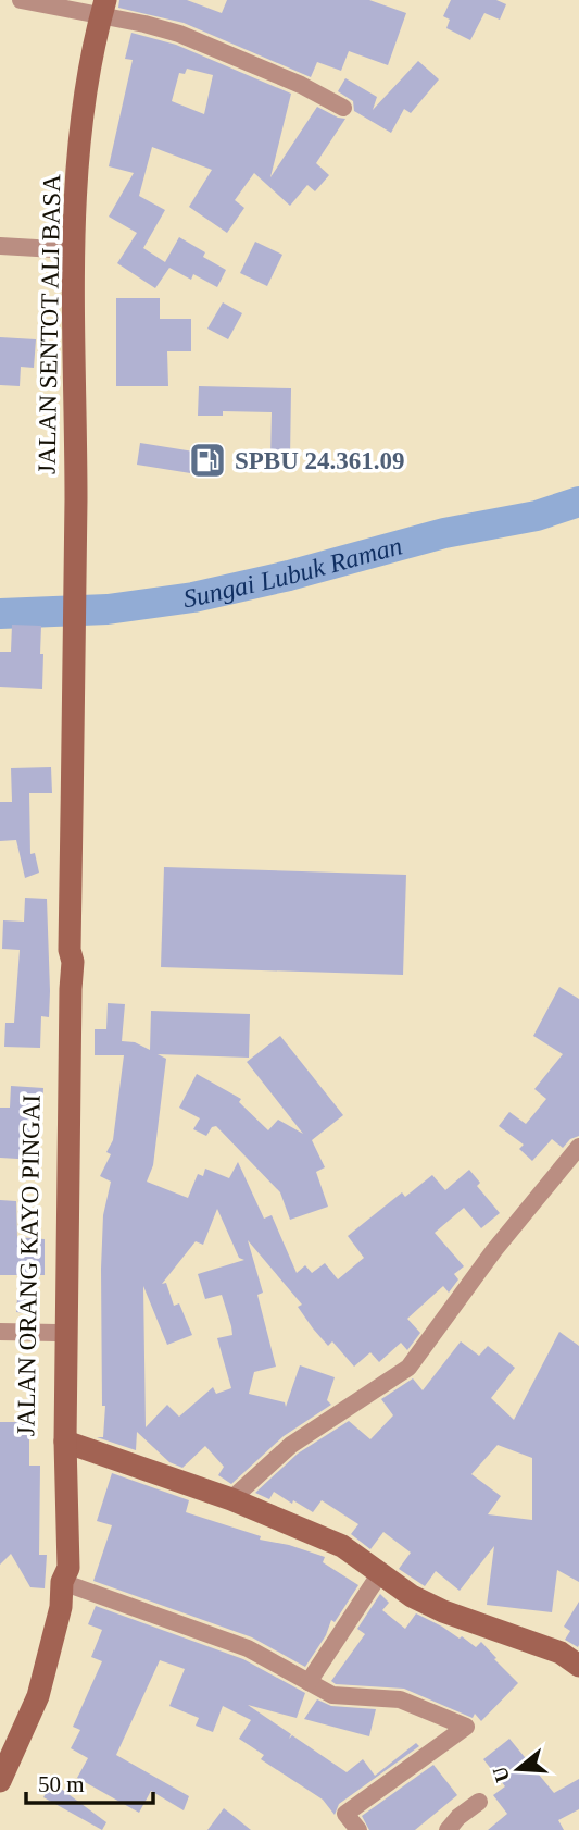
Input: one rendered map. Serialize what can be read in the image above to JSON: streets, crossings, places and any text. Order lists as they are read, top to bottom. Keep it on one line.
{"streets":{"main road":["JALAN SENTOT ALI BASA","JALAN ORANG KAYO PINGAI"]},"crossings":[["JALAN SENTOT ALI BASA","JALAN ORANG KAYO PINGAI"]],"water":["Sungai Lubuk Raman"],"places":{"fuel station":["SPBU 24.361.09"]},"scale_bar":"50 m","north":"left"}
